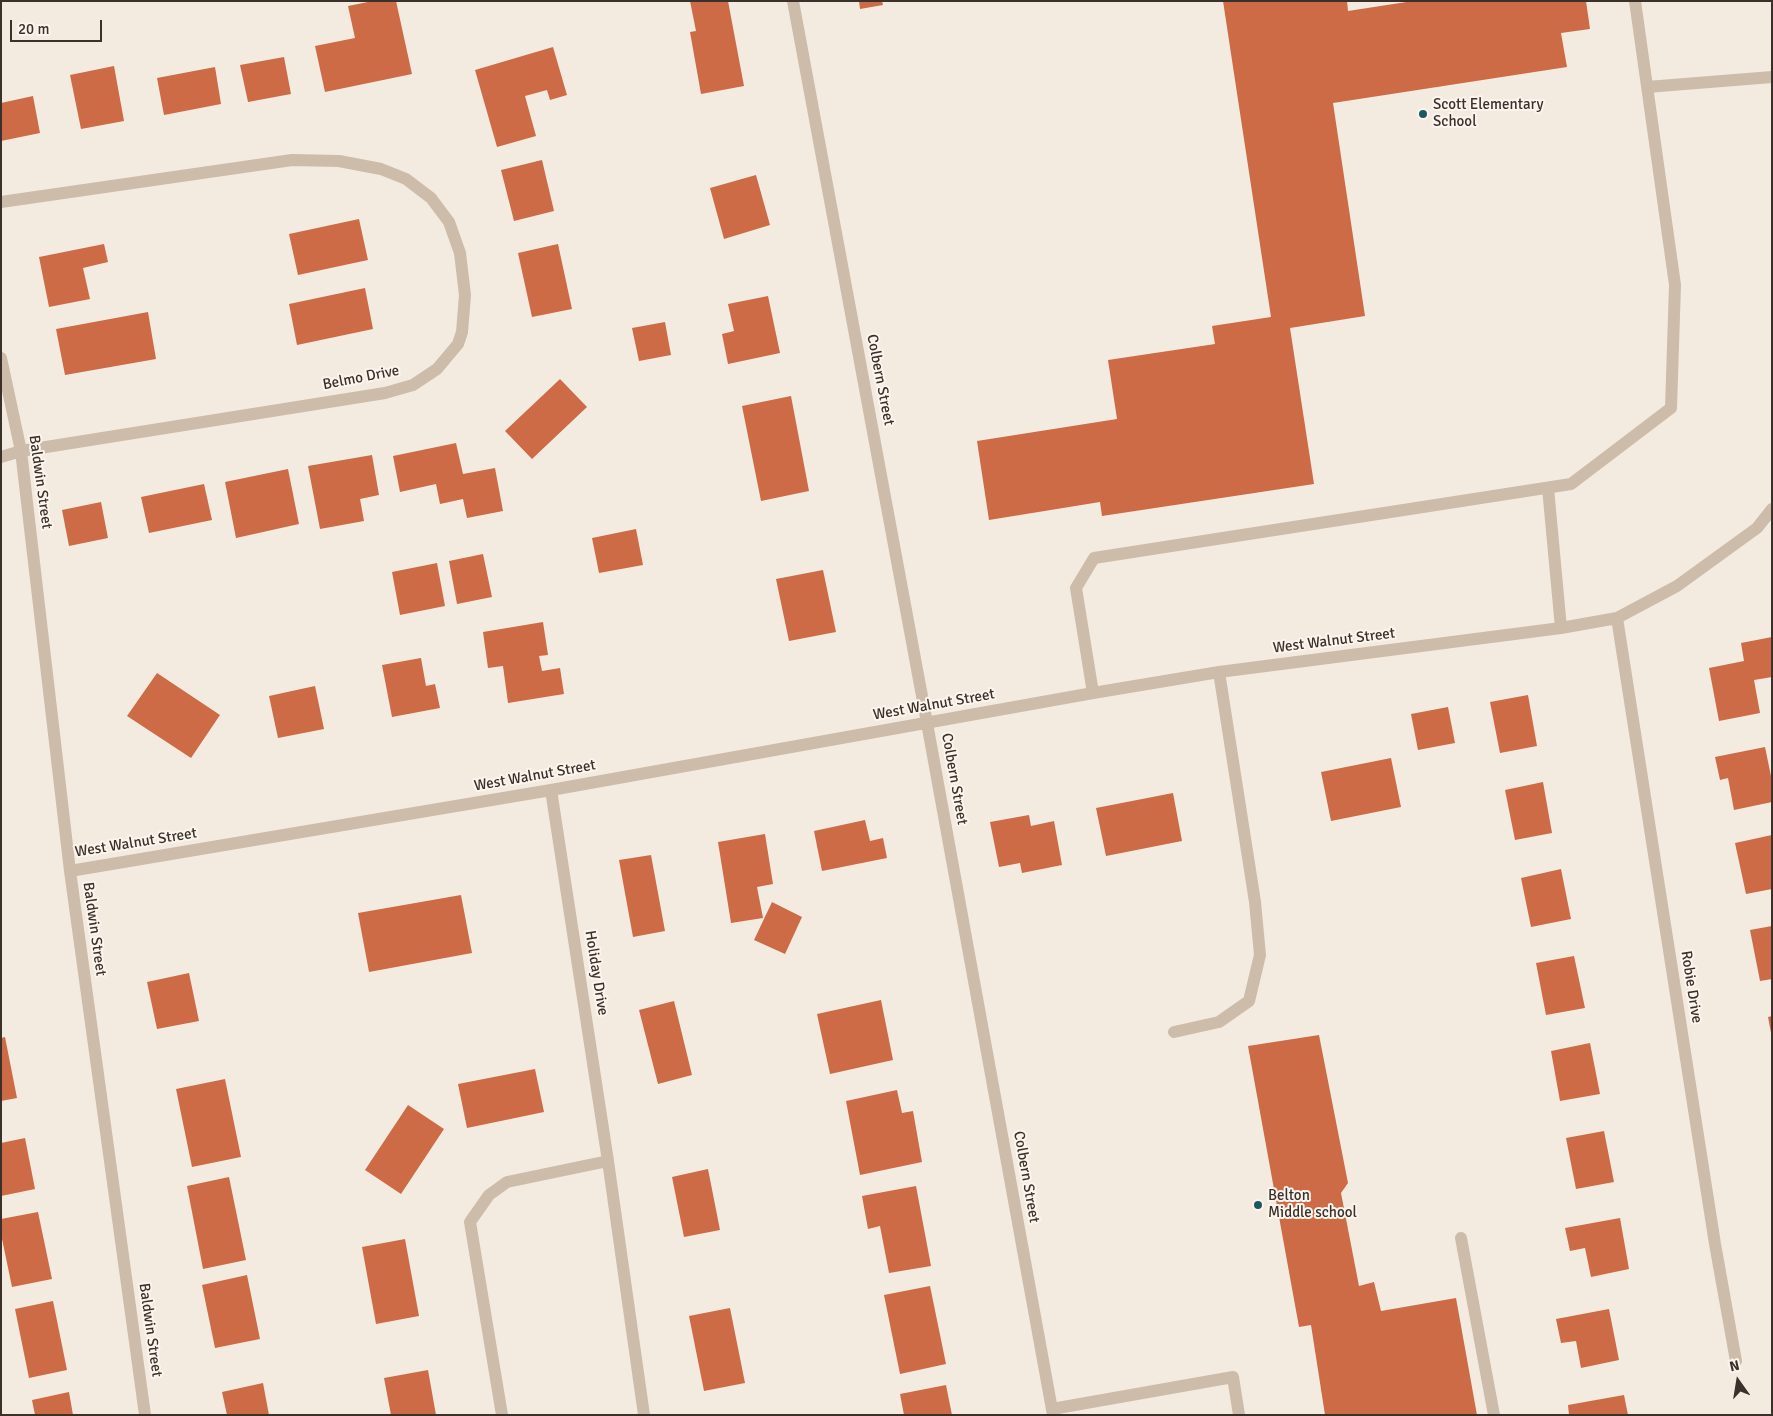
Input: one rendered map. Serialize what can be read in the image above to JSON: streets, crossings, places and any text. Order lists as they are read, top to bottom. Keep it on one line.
{"streets":{"street":["Belmo Drive","Colbern Street","Baldwin Street","West Walnut Street","Holiday Drive","Robie Drive"]},"crossings":[["Belmo Drive","Baldwin Street"],["Colbern Street","West Walnut Street"],["Baldwin Street","West Walnut Street"],["West Walnut Street","Holiday Drive"],["West Walnut Street","Robie Drive"]],"places":["Scott Elementary School","Belton Middle school"],"scale_bar":"20 m","north":"top"}
